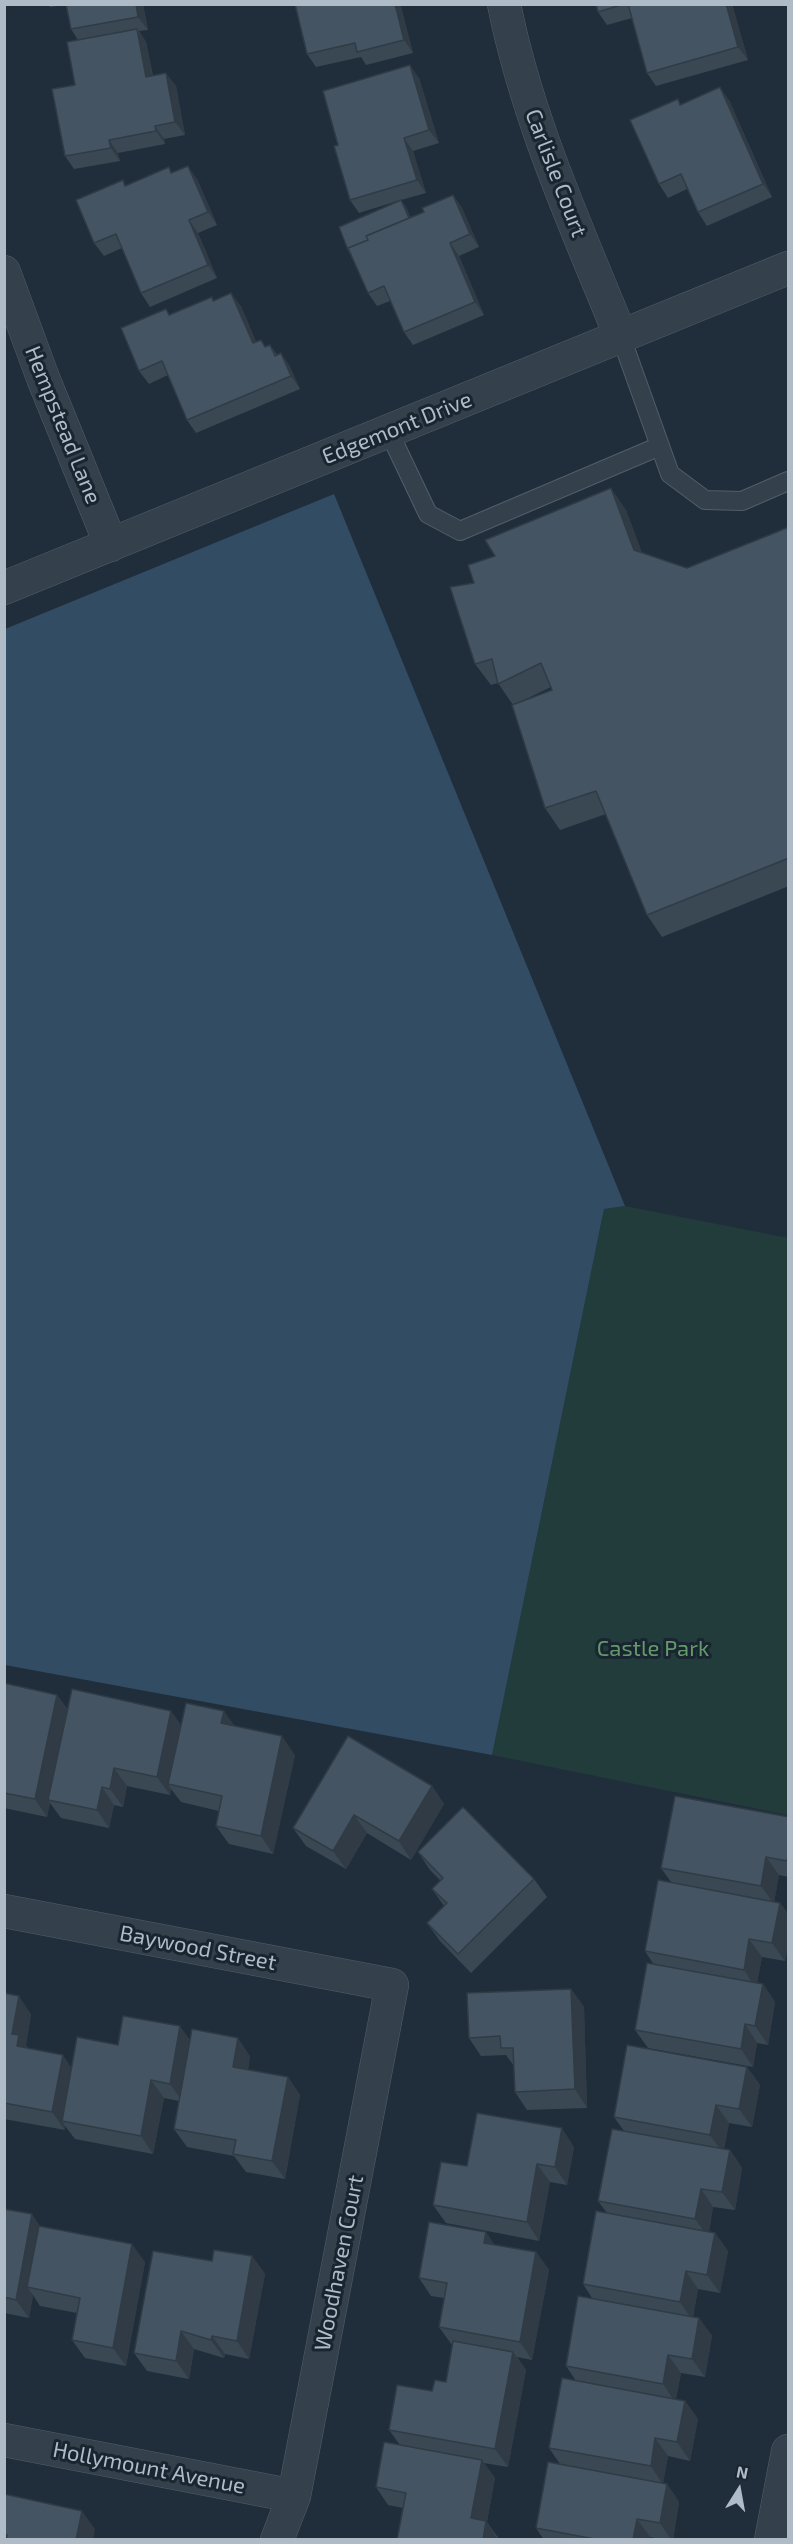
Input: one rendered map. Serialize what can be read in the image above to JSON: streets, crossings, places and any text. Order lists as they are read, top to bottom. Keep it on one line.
{"streets":{"street":["Carlisle Court","Hempstead Lane","Edgemont Drive","Baywood Street","Woodhaven Court","Hollymount Avenue"]},"crossings":[["Carlisle Court","Edgemont Drive"],["Hempstead Lane","Edgemont Drive"],["Baywood Street","Woodhaven Court"],["Woodhaven Court","Hollymount Avenue"]],"parks":["Castle Park"],"north":"top"}
